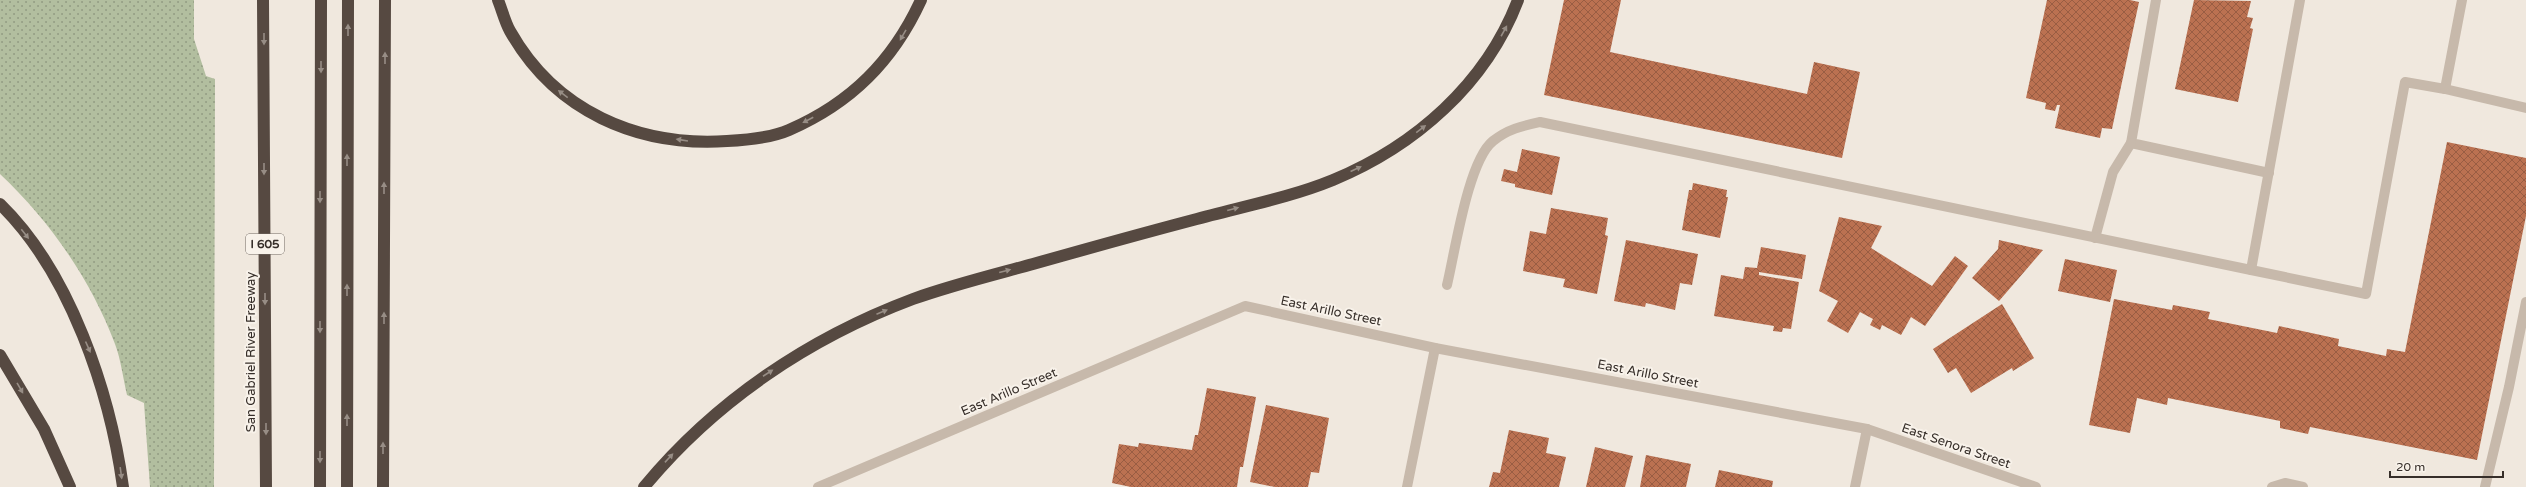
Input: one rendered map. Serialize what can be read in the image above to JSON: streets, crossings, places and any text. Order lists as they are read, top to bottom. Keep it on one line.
{"streets":{"highway":["I 605","San Gabriel River Freeway"],"street":["East Arillo Street","East Senora Street"]},"crossings":[["East Arillo Street","East Senora Street"]],"scale_bar":"20 m"}
